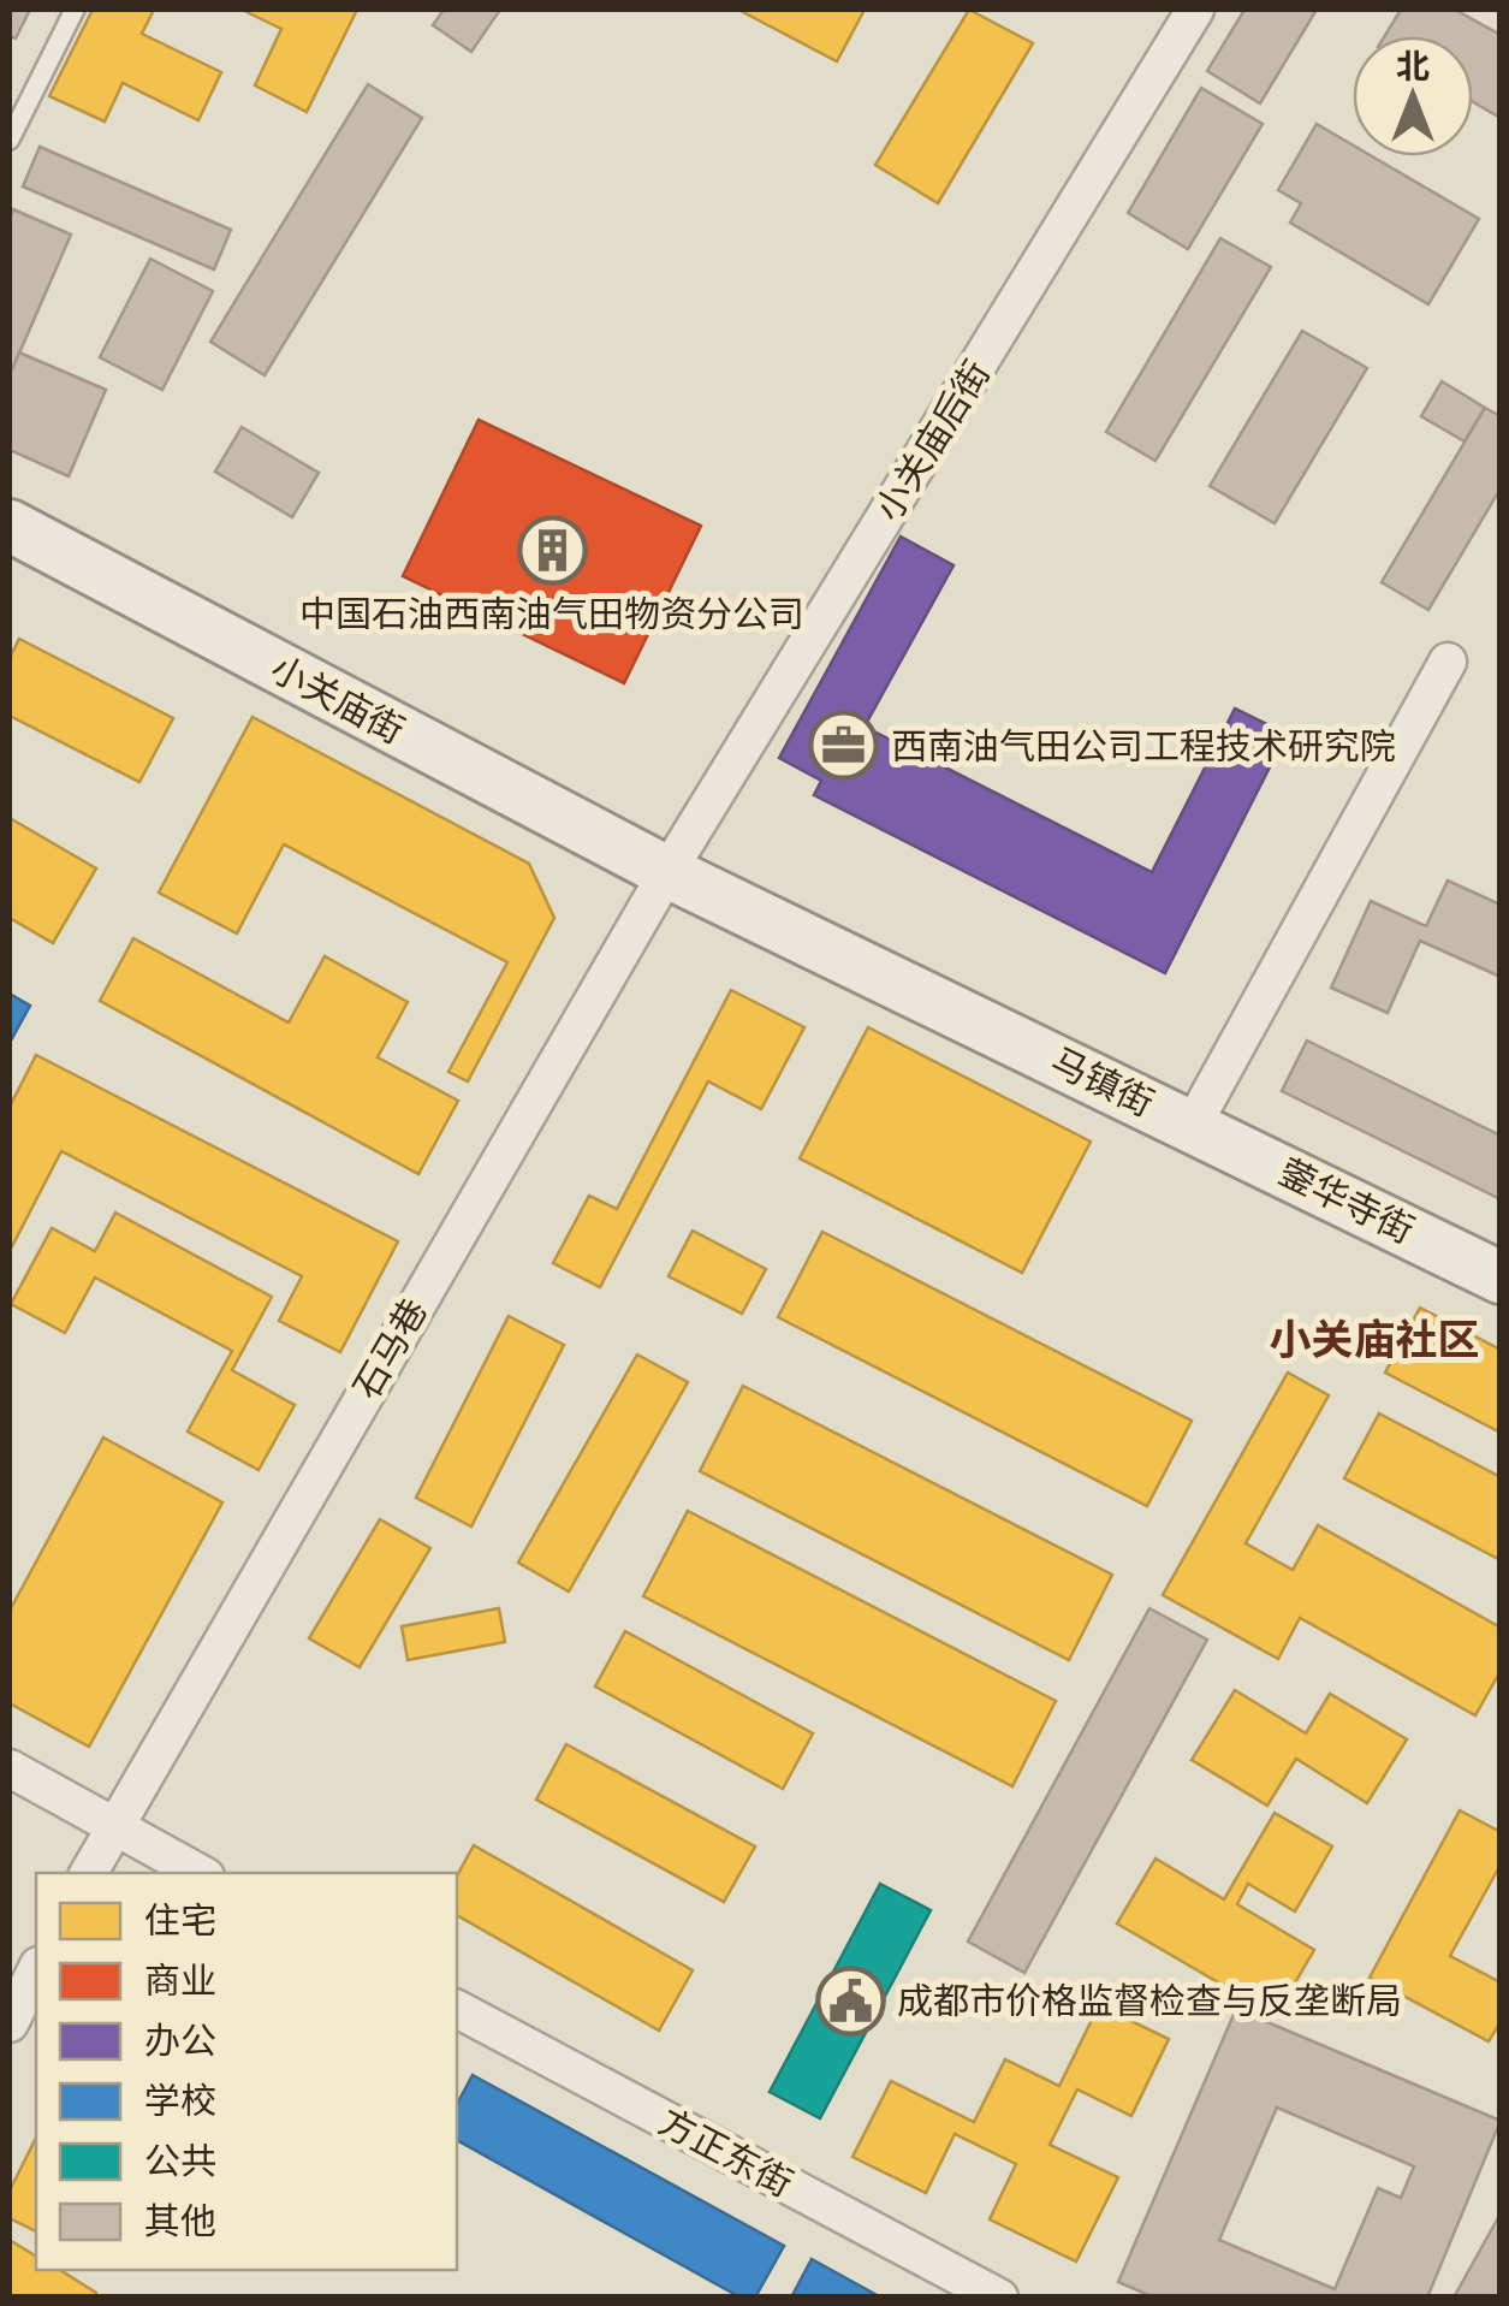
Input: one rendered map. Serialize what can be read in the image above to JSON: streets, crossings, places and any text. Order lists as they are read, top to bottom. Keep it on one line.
{"streets":{"street":["小关庙后街","小关庙街","马镇街","蓥华寺街","石马巷","方正东街"]},"crossings":[["小关庙后街","小关庙街"],["小关庙后街","马镇街"],["小关庙后街","石马巷"],["小关庙街","马镇街"],["小关庙街","石马巷"],["马镇街","蓥华寺街"],["马镇街","石马巷"]],"districts":["小关庙社区"],"places":{"building":["中国石油西南油气田物资分公司"],"office":["西南油气田公司工程技术研究院"],"public building":["成都市价格监督检查与反垄断局"]},"legend":["住宅","商业","办公","学校","公共","其他"],"north":"top"}
